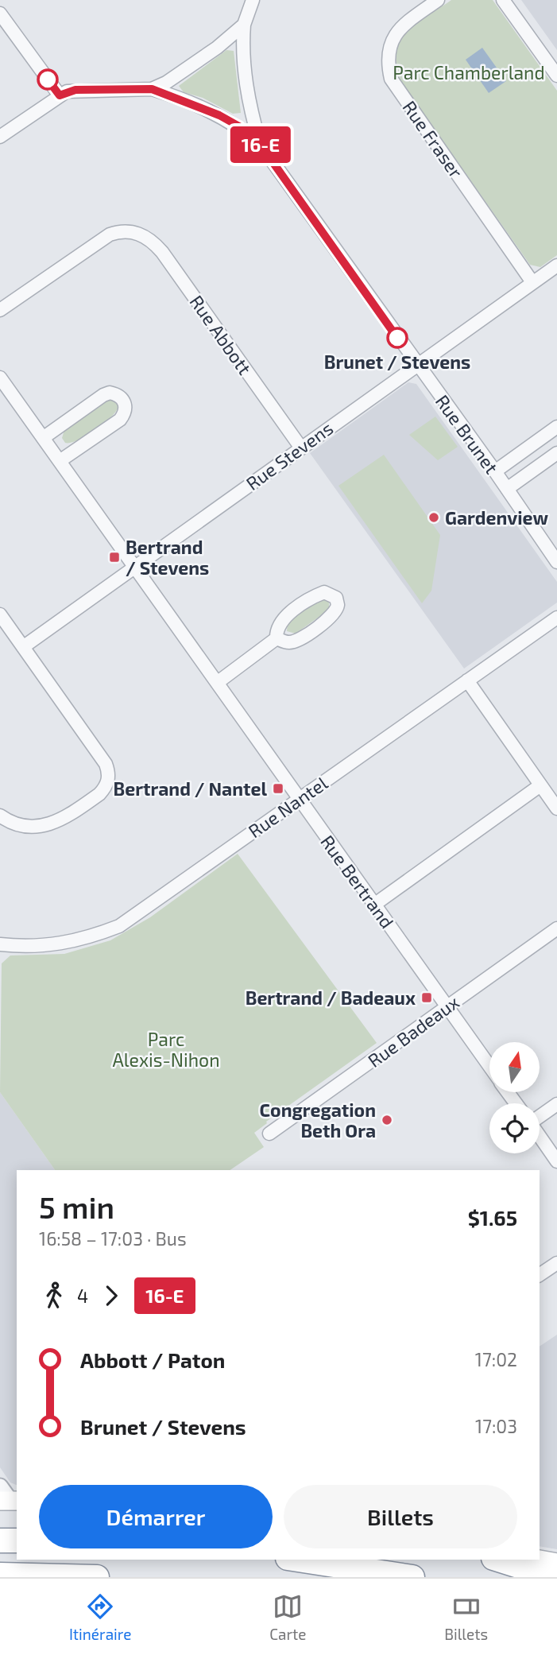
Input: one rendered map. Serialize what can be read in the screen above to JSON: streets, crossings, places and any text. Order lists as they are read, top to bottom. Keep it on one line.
{"streets":{"street":["Rue Fraser","Rue Abbott","Rue Brunet","Rue Stevens","Rue Nantel","Rue Bertrand","Rue Badeaux"]},"crossings":[["Rue Fraser","Rue Stevens"],["Rue Abbott","Rue Stevens"],["Rue Brunet","Rue Stevens"],["Rue Stevens","Rue Bertrand"],["Rue Nantel","Rue Bertrand"],["Rue Bertrand","Rue Badeaux"]],"parks":["Parc Chamberland","Parc Alexis-Nihon"],"places":{"other":["Brunet / Stevens","Gardenview","Congregation Beth Ora"],"transit":["Bertrand / Stevens","Bertrand / Nantel","Bertrand / Badeaux"]},"lines":["bus line 16-E"],"north":"top","page":{"on_map":"16-E","heading":["5 min","16:58 – 17:03 · Bus","$1.65"],"legs":["4","16-E"],"list":[{"name":"Abbott / Paton","value":"17:02"},{"name":"Brunet / Stevens","value":"17:03"}],"buttons":["Démarrer","Billets"],"tabs":["Itinéraire","Carte","Billets"]}}
